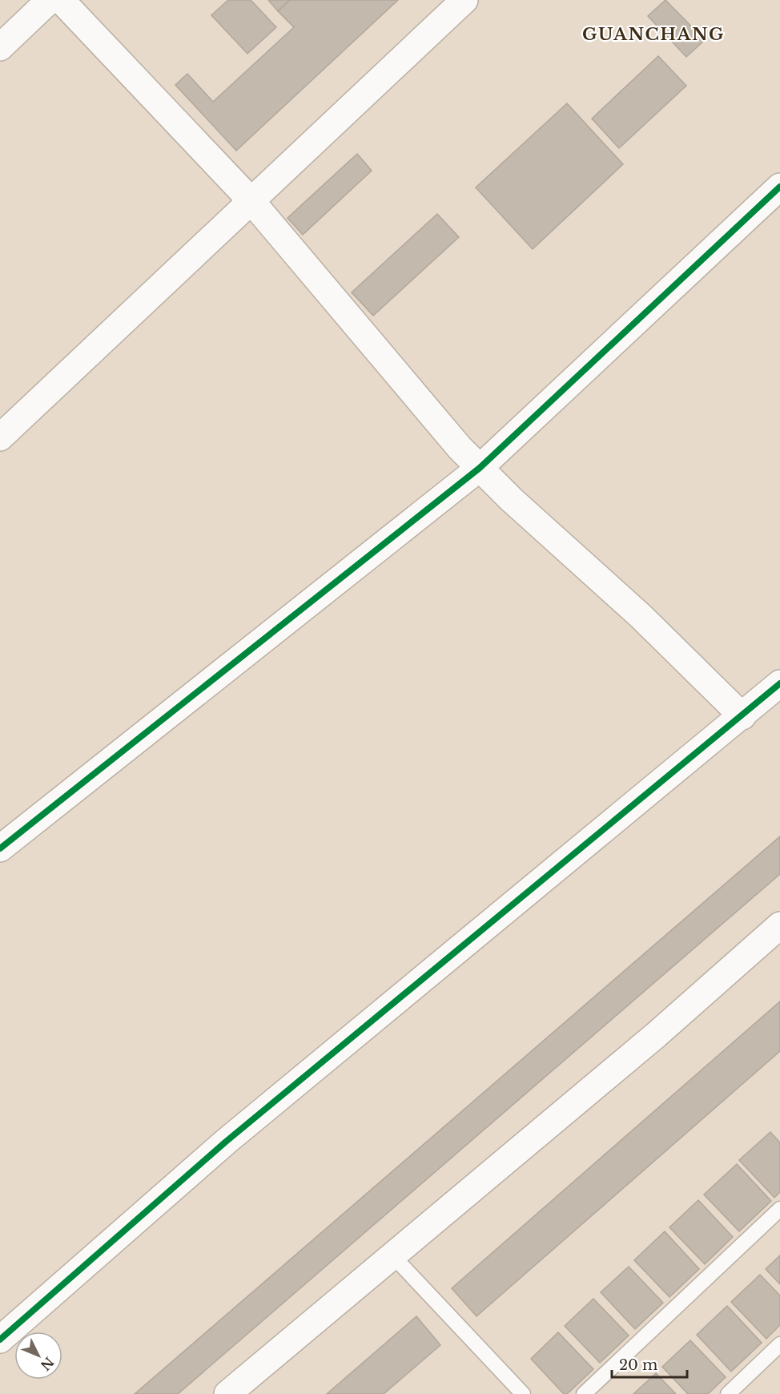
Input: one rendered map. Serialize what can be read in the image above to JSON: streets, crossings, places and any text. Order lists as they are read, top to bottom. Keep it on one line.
{"districts":["GUANCHANG"],"scale_bar":"20 m","north":"bottom right"}
